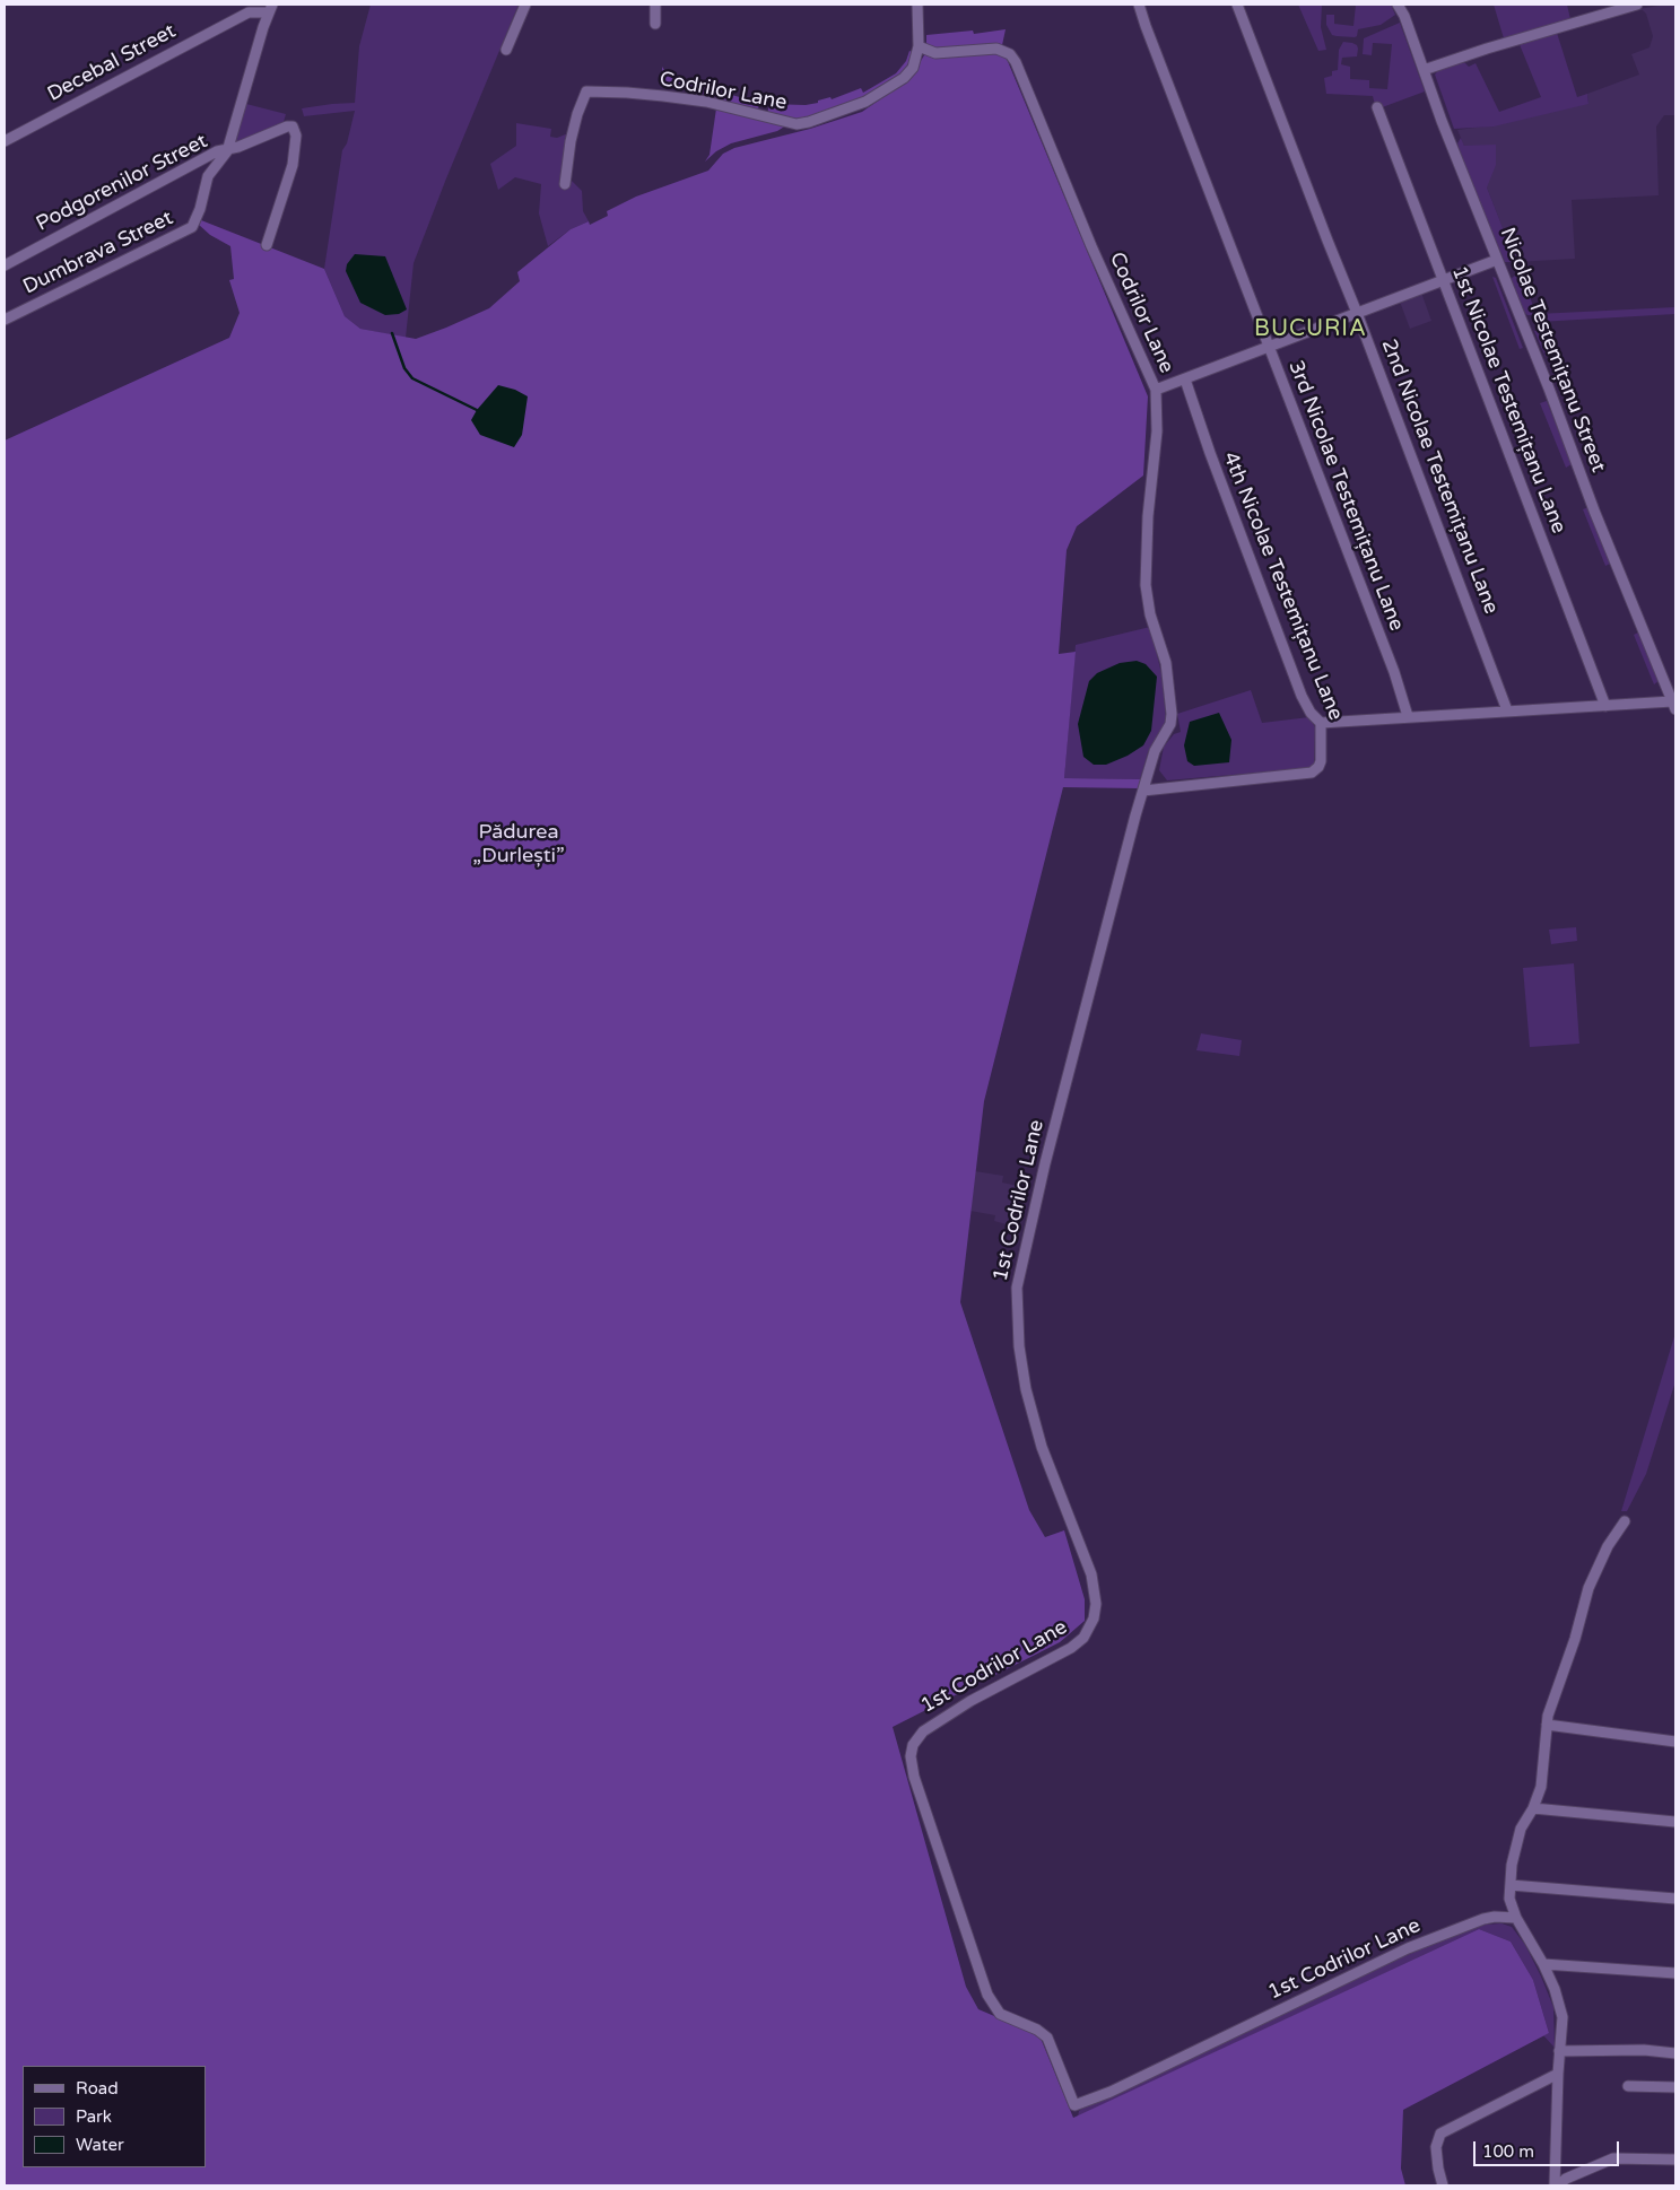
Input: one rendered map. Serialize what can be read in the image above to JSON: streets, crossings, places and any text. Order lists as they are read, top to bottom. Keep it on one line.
{"streets":{"street":["Decebal Street","Codrilor Lane","Podgorenilor Street","Dumbrava Street","Nicolae Testemițanu Street","1st Nicolae Testemițanu Lane","2nd Nicolae Testemițanu Lane","3rd Nicolae Testemițanu Lane","4th Nicolae Testemițanu Lane","1st Codrilor Lane"]},"crossings":[["Decebal Street","Podgorenilor Street"],["Codrilor Lane","4th Nicolae Testemițanu Lane"],["Codrilor Lane","1st Codrilor Lane"],["Podgorenilor Street","Dumbrava Street"],["4th Nicolae Testemițanu Lane","1st Codrilor Lane"]],"districts":["BUCURIA"],"parks":["Pădurea „Durlești”"],"legend":["Road","Park","Water"],"scale_bar":"100 m"}
